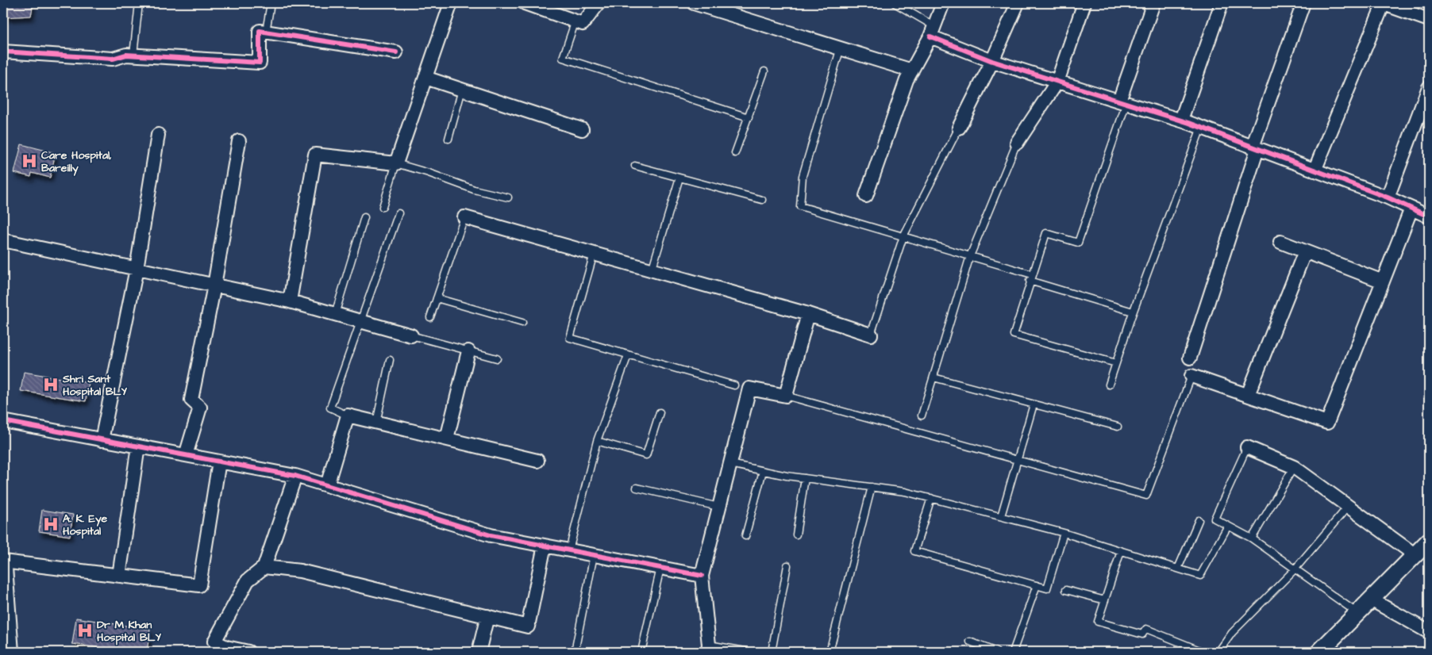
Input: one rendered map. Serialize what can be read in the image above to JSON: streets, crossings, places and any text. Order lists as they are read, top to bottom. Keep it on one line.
{"places":{"hospital":["Care Hospital, Bareilly","Shri Sant Hospital BLY","A. K. Eye Hospital","Dr M Khan Hospital BLY"]}}
